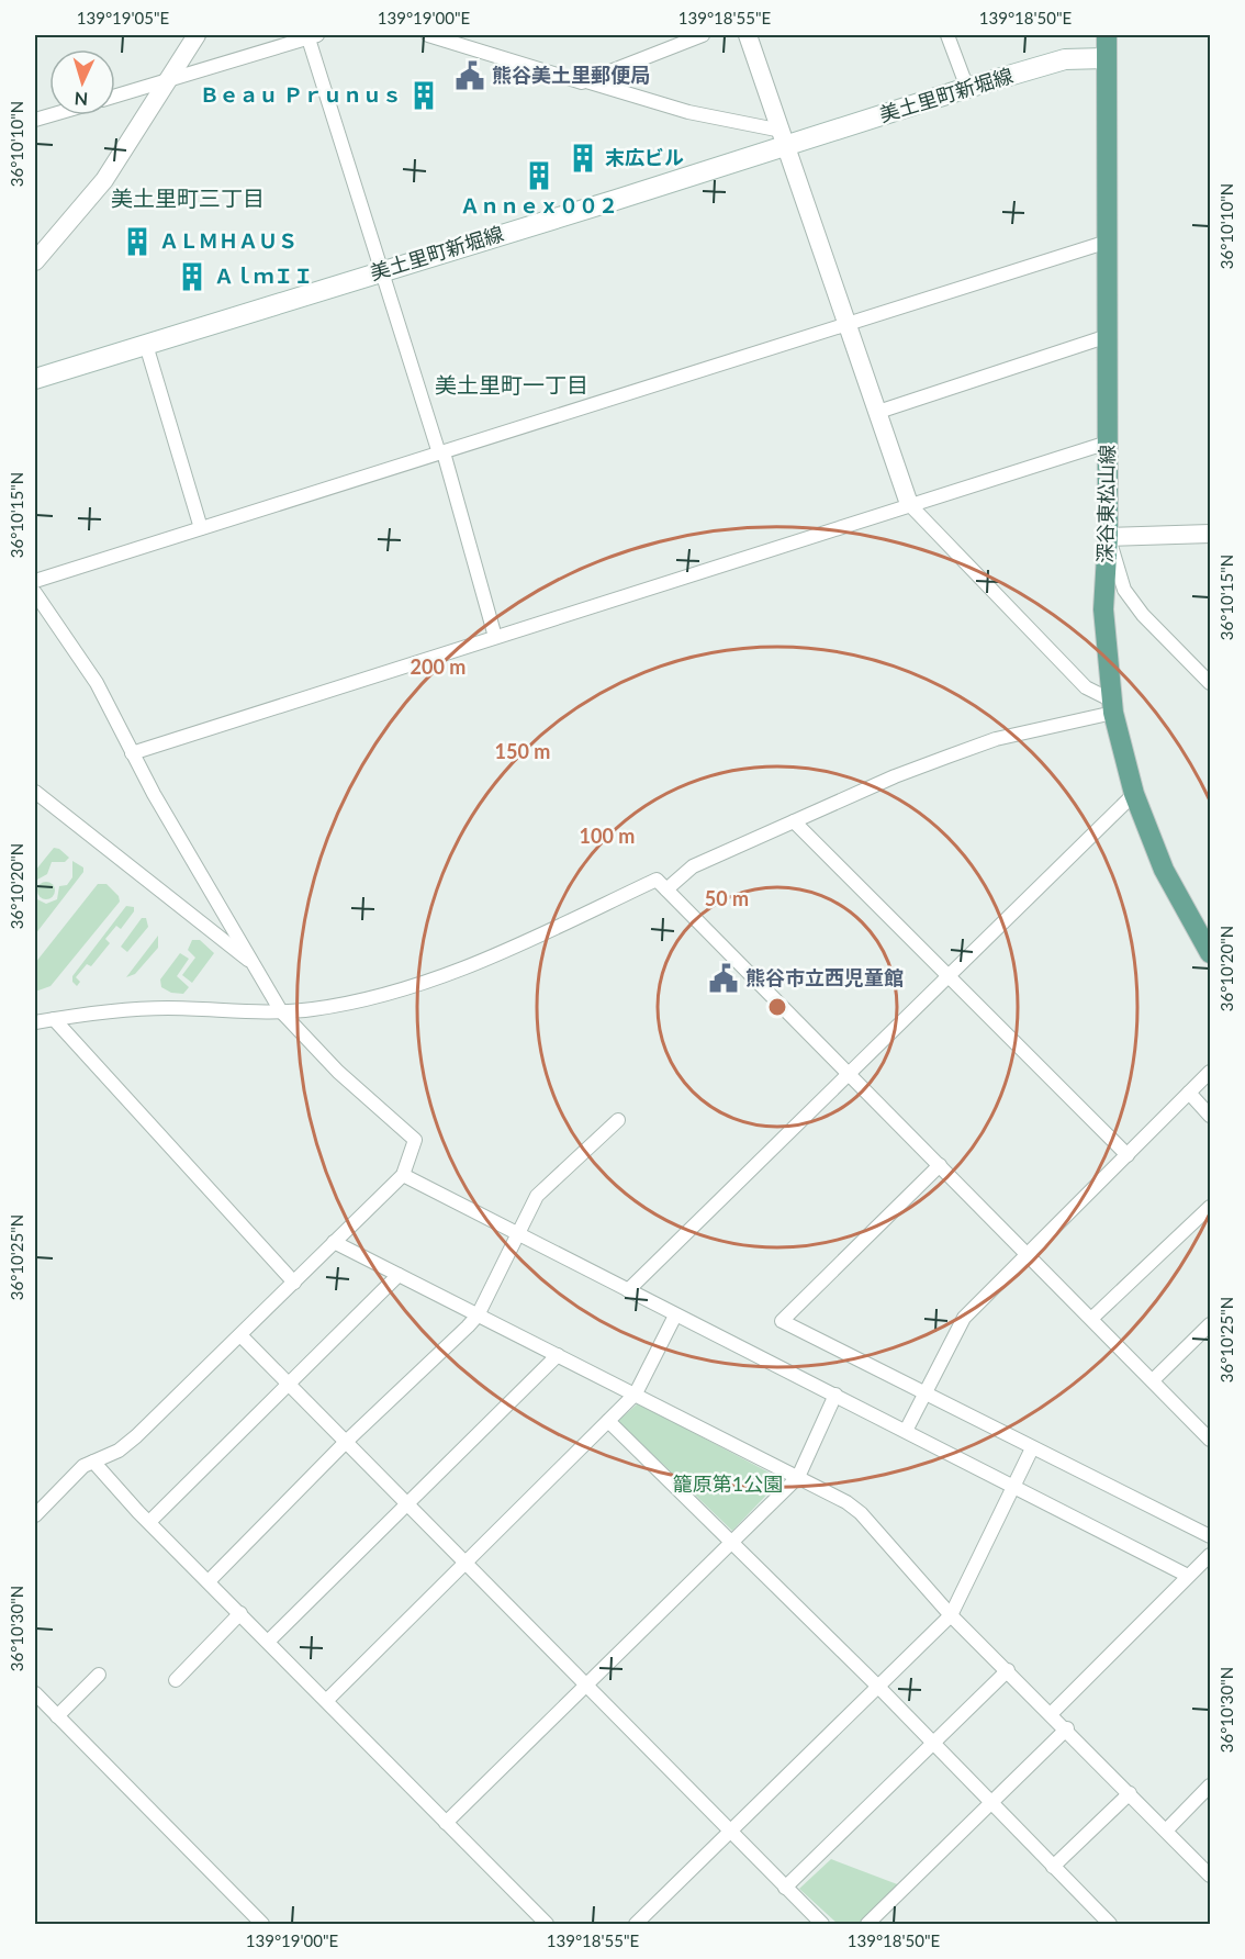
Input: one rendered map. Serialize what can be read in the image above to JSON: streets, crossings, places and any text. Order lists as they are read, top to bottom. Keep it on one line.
{"streets":{"main road":["美土里町新堀線","深谷東松山線"]},"crossings":[["美土里町新堀線","深谷東松山線"]],"districts":["美土里町三丁目","美土里町一丁目"],"parks":["籠原第1公園"],"places":{"public building":["熊谷美土里郵便局","熊谷市立西児童館"],"building":["Ｂｅａｕ Ｐｒｕｎｕｓ","末広ビル","Ａｎｎｅｘ００２","ＡＬＭＨＡＵＳ","ＡｌｍＩＩ"]},"north":"bottom","coordinates":["139°19'05\"E","139°19'00\"E","139°18'55\"E","139°18'50\"E","36°10'10\"N","36°10'15\"N","36°10'20\"N","36°10'25\"N","36°10'30\"N"],"rings":["200 m","150 m","100 m","50 m"]}
